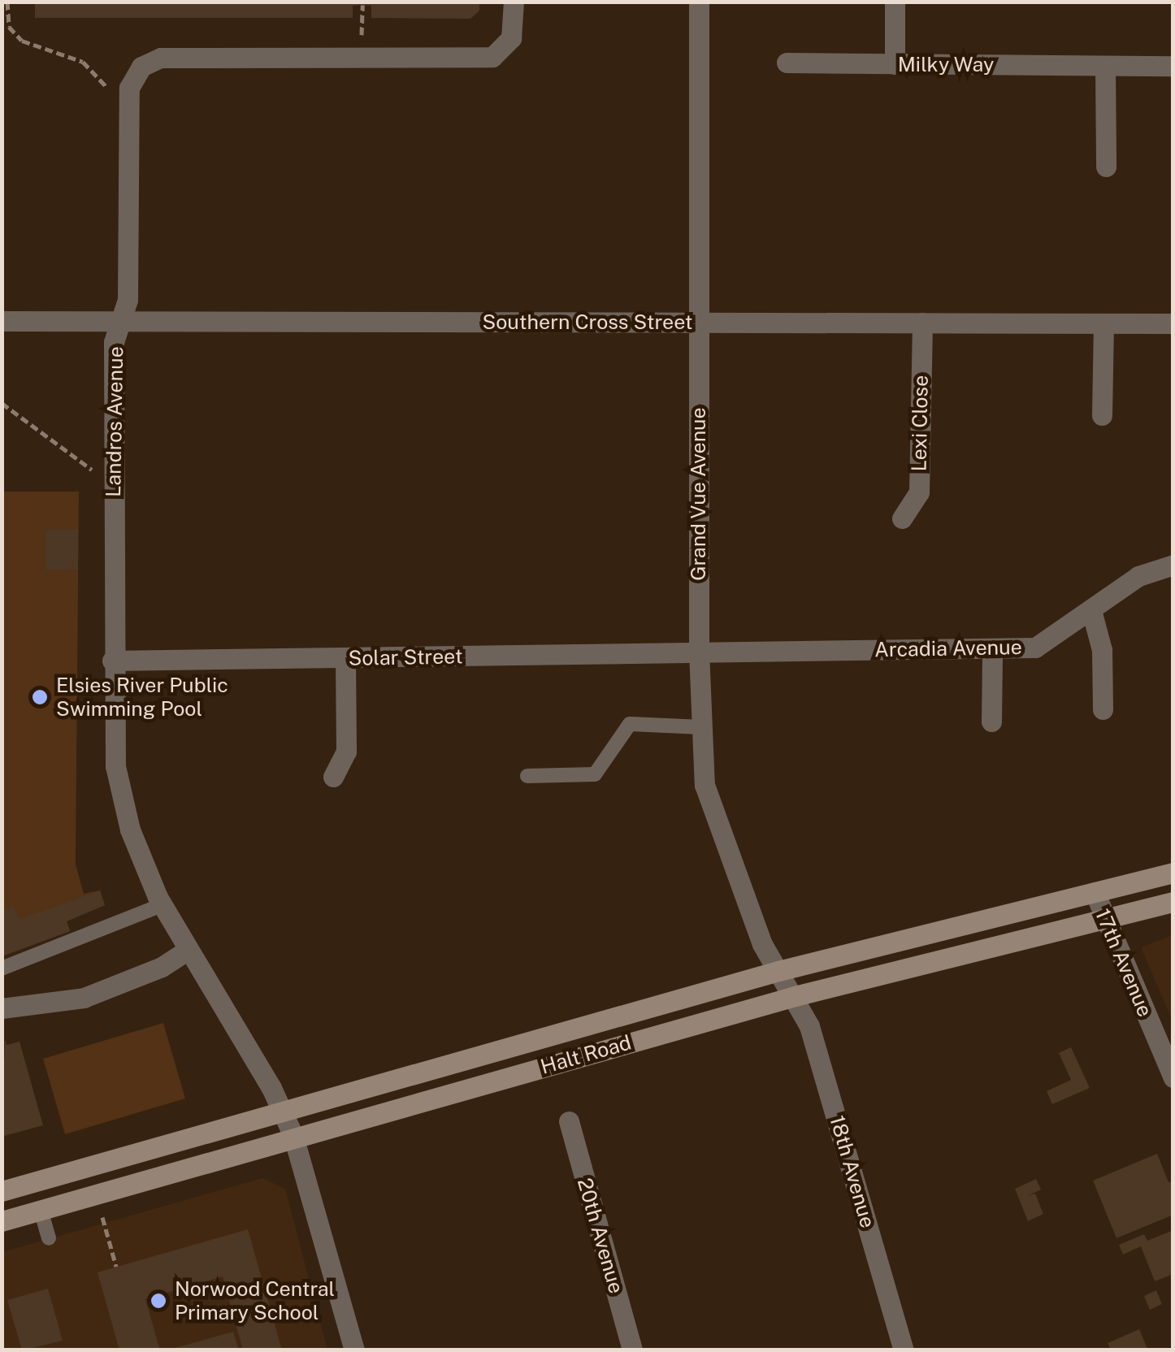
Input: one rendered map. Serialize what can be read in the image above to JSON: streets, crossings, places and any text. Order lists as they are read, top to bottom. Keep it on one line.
{"streets":{"street":["Milky Way","Southern Cross Street","Landros Avenue","Lexi Close","Grand Vue Avenue","Arcadia Avenue","Solar Street","17th Avenue","Halt Road","18th Avenue","20th Avenue"]},"crossings":[["Southern Cross Street","Landros Avenue"],["Southern Cross Street","Lexi Close"],["Southern Cross Street","Grand Vue Avenue"],["Landros Avenue","Solar Street"],["Landros Avenue","Halt Road"],["Grand Vue Avenue","Arcadia Avenue"],["Grand Vue Avenue","Solar Street"],["Grand Vue Avenue","Halt Road"],["Grand Vue Avenue","18th Avenue"],["Arcadia Avenue","Solar Street"],["17th Avenue","Halt Road"],["Halt Road","18th Avenue"]],"places":["Elsies River Public Swimming Pool","Norwood Central Primary School"]}
